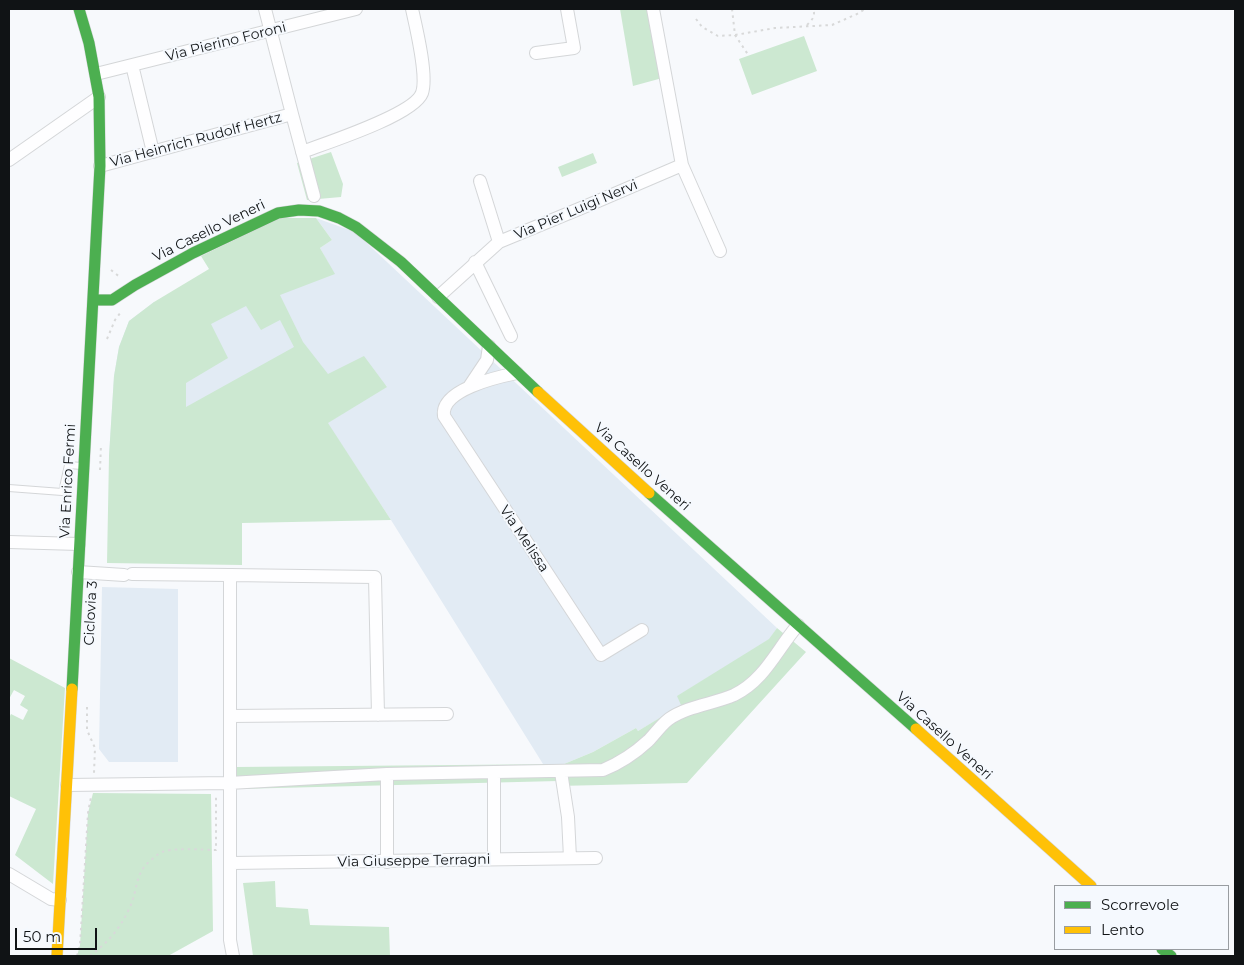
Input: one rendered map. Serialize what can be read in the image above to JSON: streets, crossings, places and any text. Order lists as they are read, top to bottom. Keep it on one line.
{"streets":{"street":["Via Pierino Foroni","Via Heinrich Rudolf Hertz","Via Pier Luigi Nervi","Via Casello Veneri","Via Enrico Fermi","Via Melissa","Via Giuseppe Terragni"]},"crossings":[["Via Pierino Foroni","Via Heinrich Rudolf Hertz"],["Via Pierino Foroni","Via Enrico Fermi"],["Via Heinrich Rudolf Hertz","Via Enrico Fermi"],["Via Pier Luigi Nervi","Via Casello Veneri"],["Via Casello Veneri","Via Enrico Fermi"],["Via Casello Veneri","Via Melissa"]],"legend":["Scorrevole","Lento"],"scale_bar":"50 m"}
